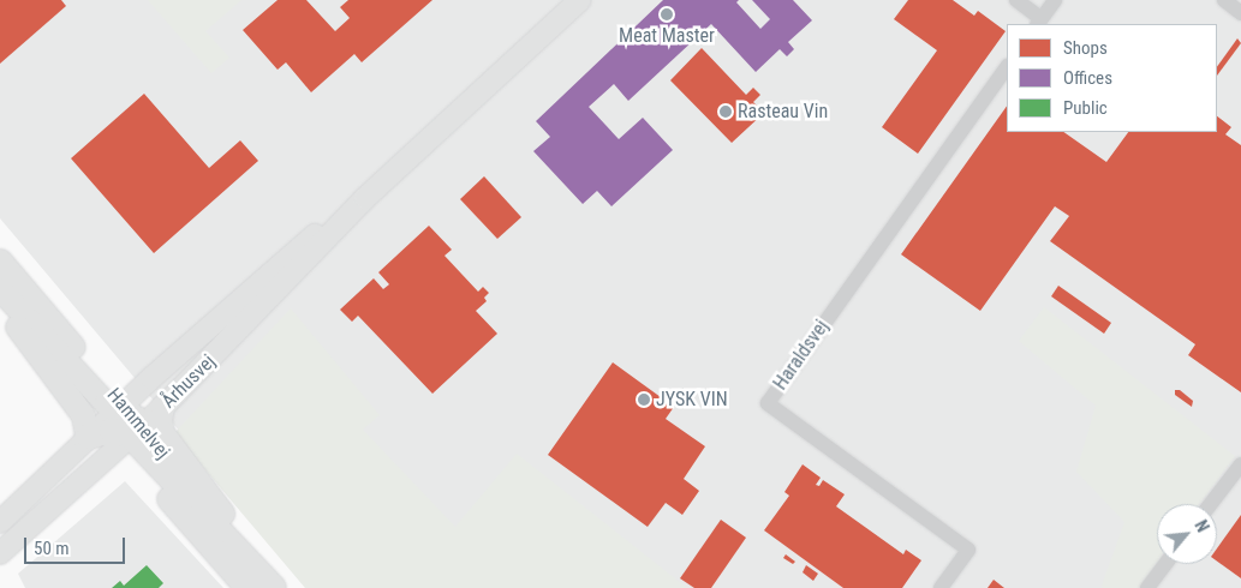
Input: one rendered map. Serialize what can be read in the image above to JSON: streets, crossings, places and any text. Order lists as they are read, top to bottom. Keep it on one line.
{"streets":{"highway":["Hammelvej"],"main road":["Århusvej"],"street":["Haraldsvej"]},"crossings":[["Århusvej","Hammelvej"]],"places":["Meat Master","Rasteau Vin","JYSK VIN"],"legend":["Shops","Offices","Public"],"scale_bar":"50 m","north":"top right"}
